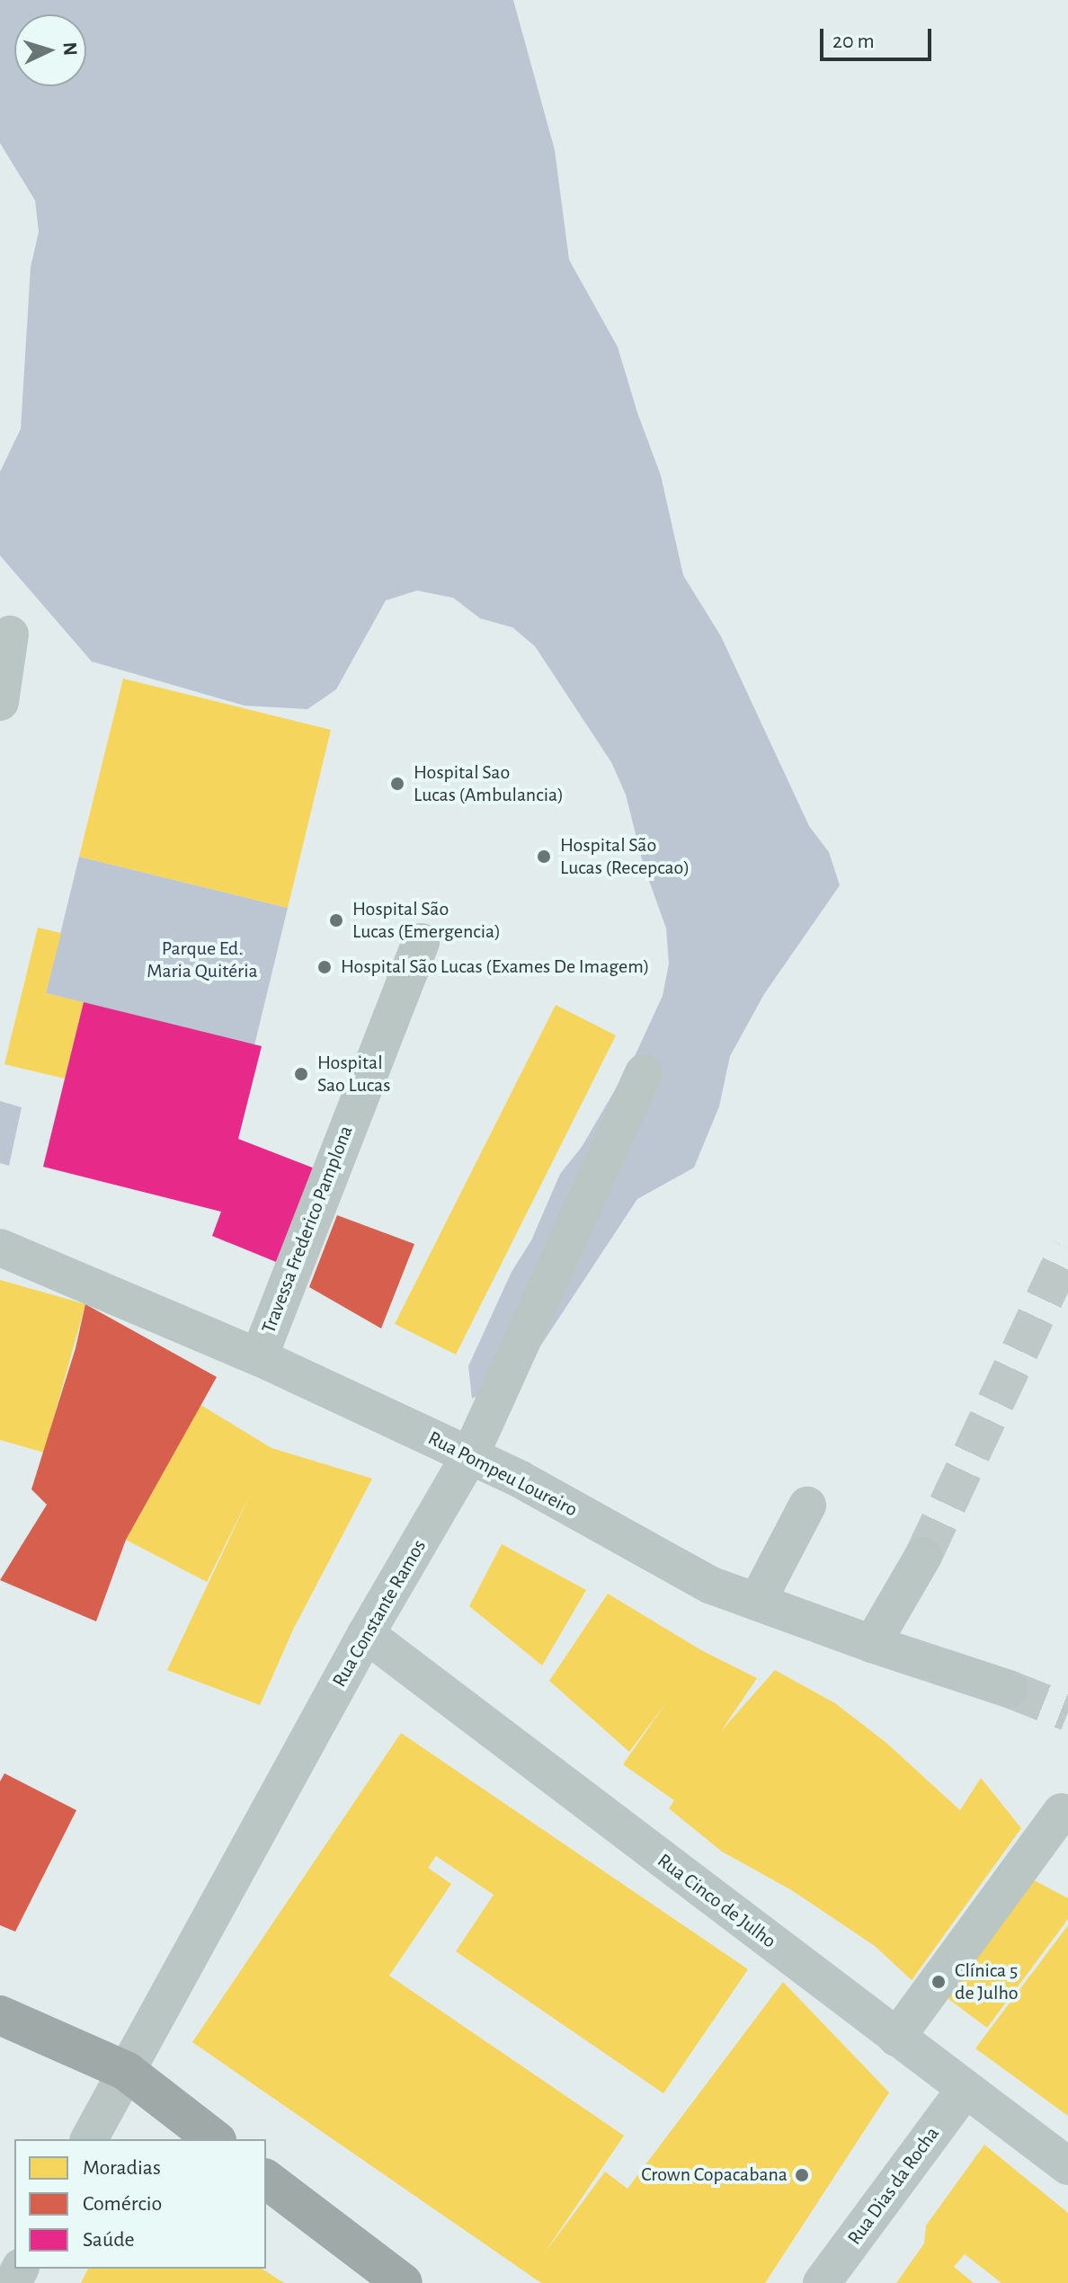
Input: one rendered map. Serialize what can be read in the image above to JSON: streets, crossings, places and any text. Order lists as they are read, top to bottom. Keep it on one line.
{"streets":{"street":["Travessa Frederico Pamplona","Rua Pompeu Loureiro","Rua Constante Ramos","Rua Cinco de Julho","Rua Dias da Rocha"]},"crossings":[["Travessa Frederico Pamplona","Rua Pompeu Loureiro"],["Rua Pompeu Loureiro","Rua Constante Ramos"],["Rua Constante Ramos","Rua Cinco de Julho"],["Rua Cinco de Julho","Rua Dias da Rocha"]],"parks":["Parque Ed. Maria Quitéria"],"places":["Hospital Sao Lucas (Ambulancia)","Hospital São Lucas (Recepcao)","Hospital São Lucas (Emergencia)","Hospital São Lucas (Exames De Imagem)","Hospital Sao Lucas","Clínica 5 de Julho","Crown Copacabana"],"legend":["Moradias","Comércio","Saúde"],"scale_bar":"20 m","north":"right"}
